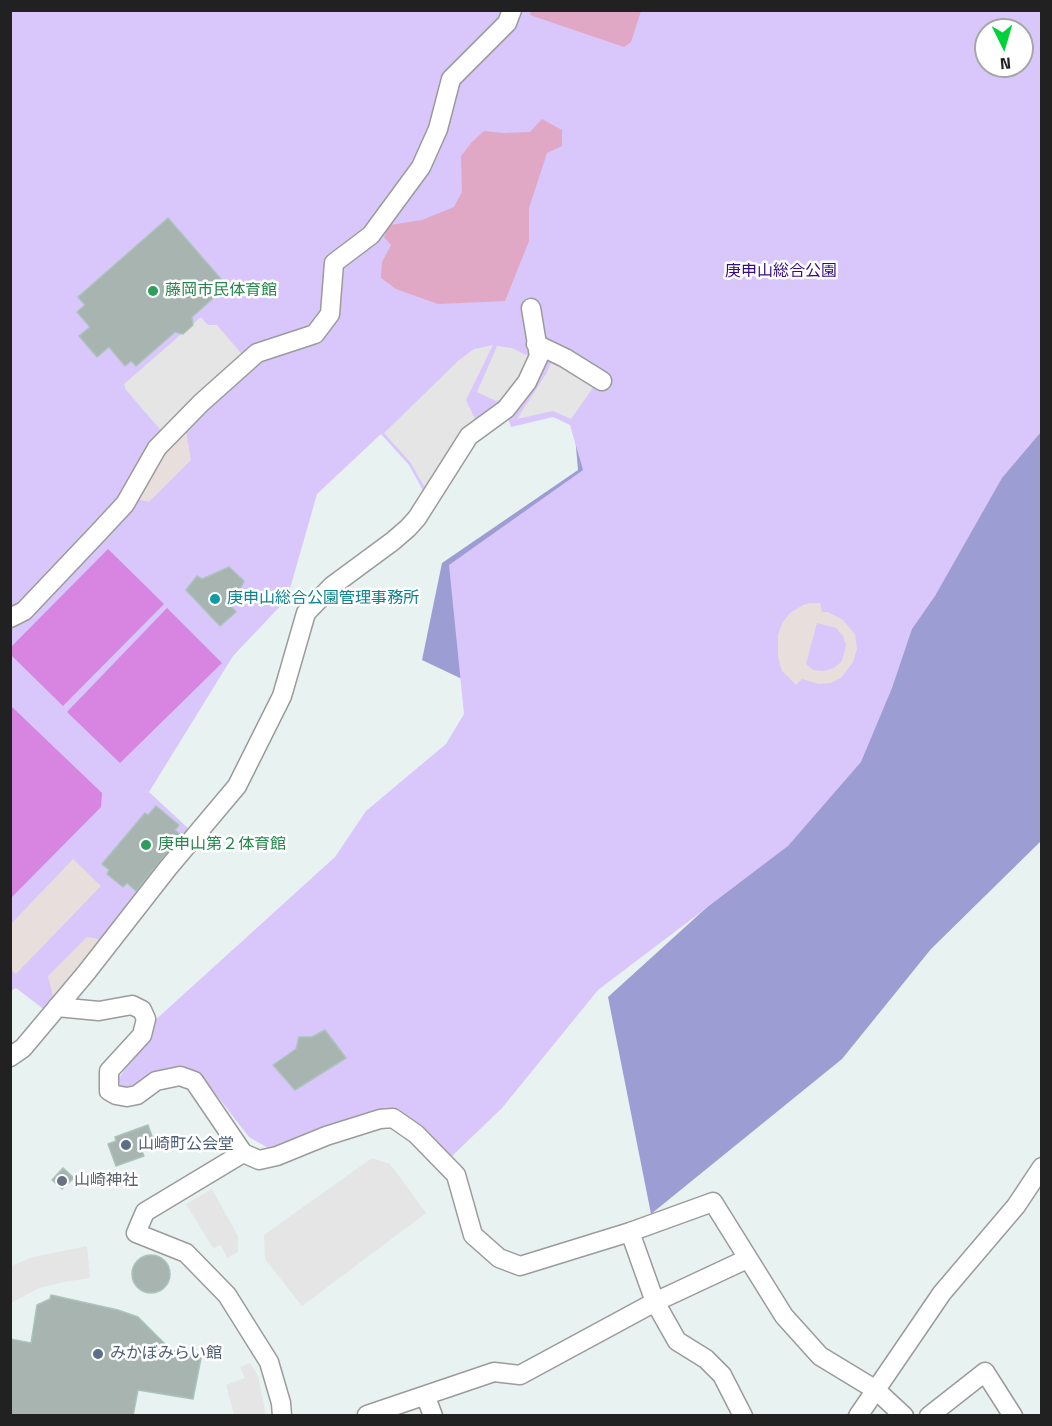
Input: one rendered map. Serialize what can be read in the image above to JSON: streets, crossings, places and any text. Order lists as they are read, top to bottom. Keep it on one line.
{"parks":["庚申山総合公園"],"places":["藤岡市民体育館","庚申山総合公園管理事務所","庚申山第２体育館","山崎町公会堂","山崎神社","みかぼみらい館"],"north":"bottom"}
